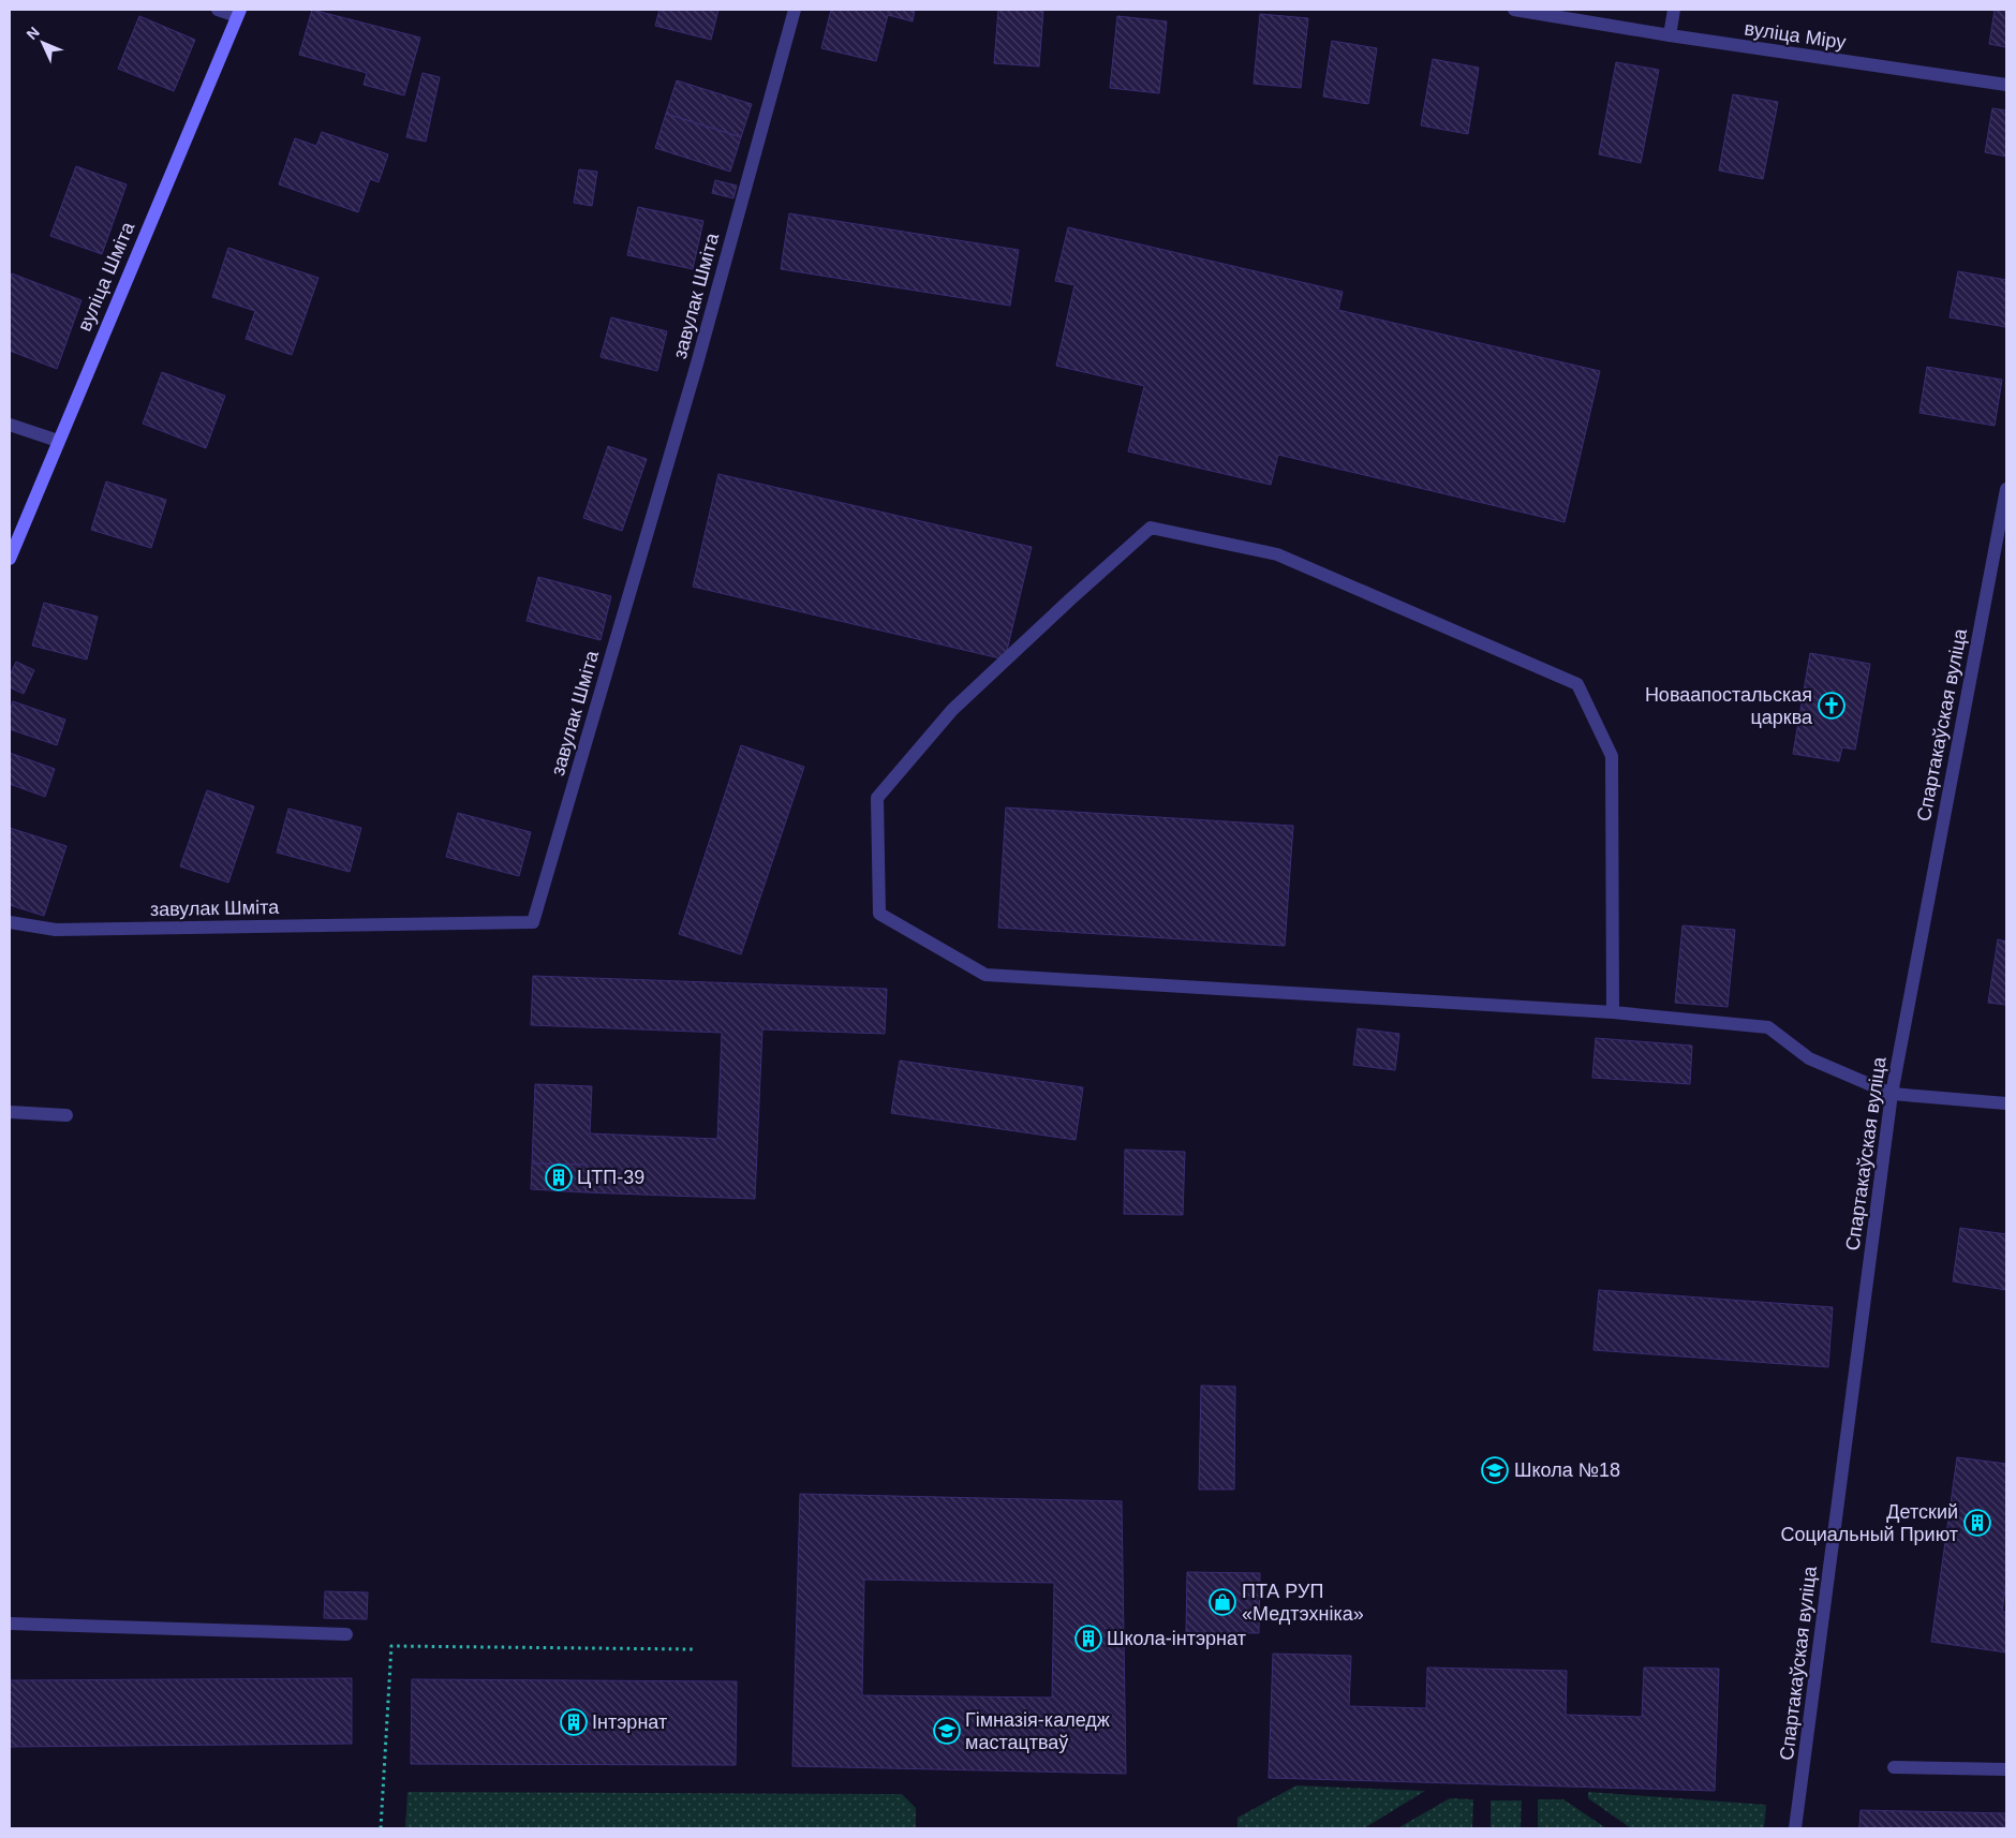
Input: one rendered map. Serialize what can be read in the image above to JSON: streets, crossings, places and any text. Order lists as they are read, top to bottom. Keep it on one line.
{"streets":{"main road":["вуліца Шміта"],"street":["вуліца Міру","завулак Шміта","Спартакаўская вуліца"]},"places":{"church":["Новаапостальская царква"],"building":["ЦТП-39","Детский Социальный Приют","Школа-інтэрнат","Інтэрнат"],"school or university":["Школа №18","Гімназія-каледж мастацтваў"],"shop":["ПТА РУП «Медтэхніка»"]},"north":"top left"}
